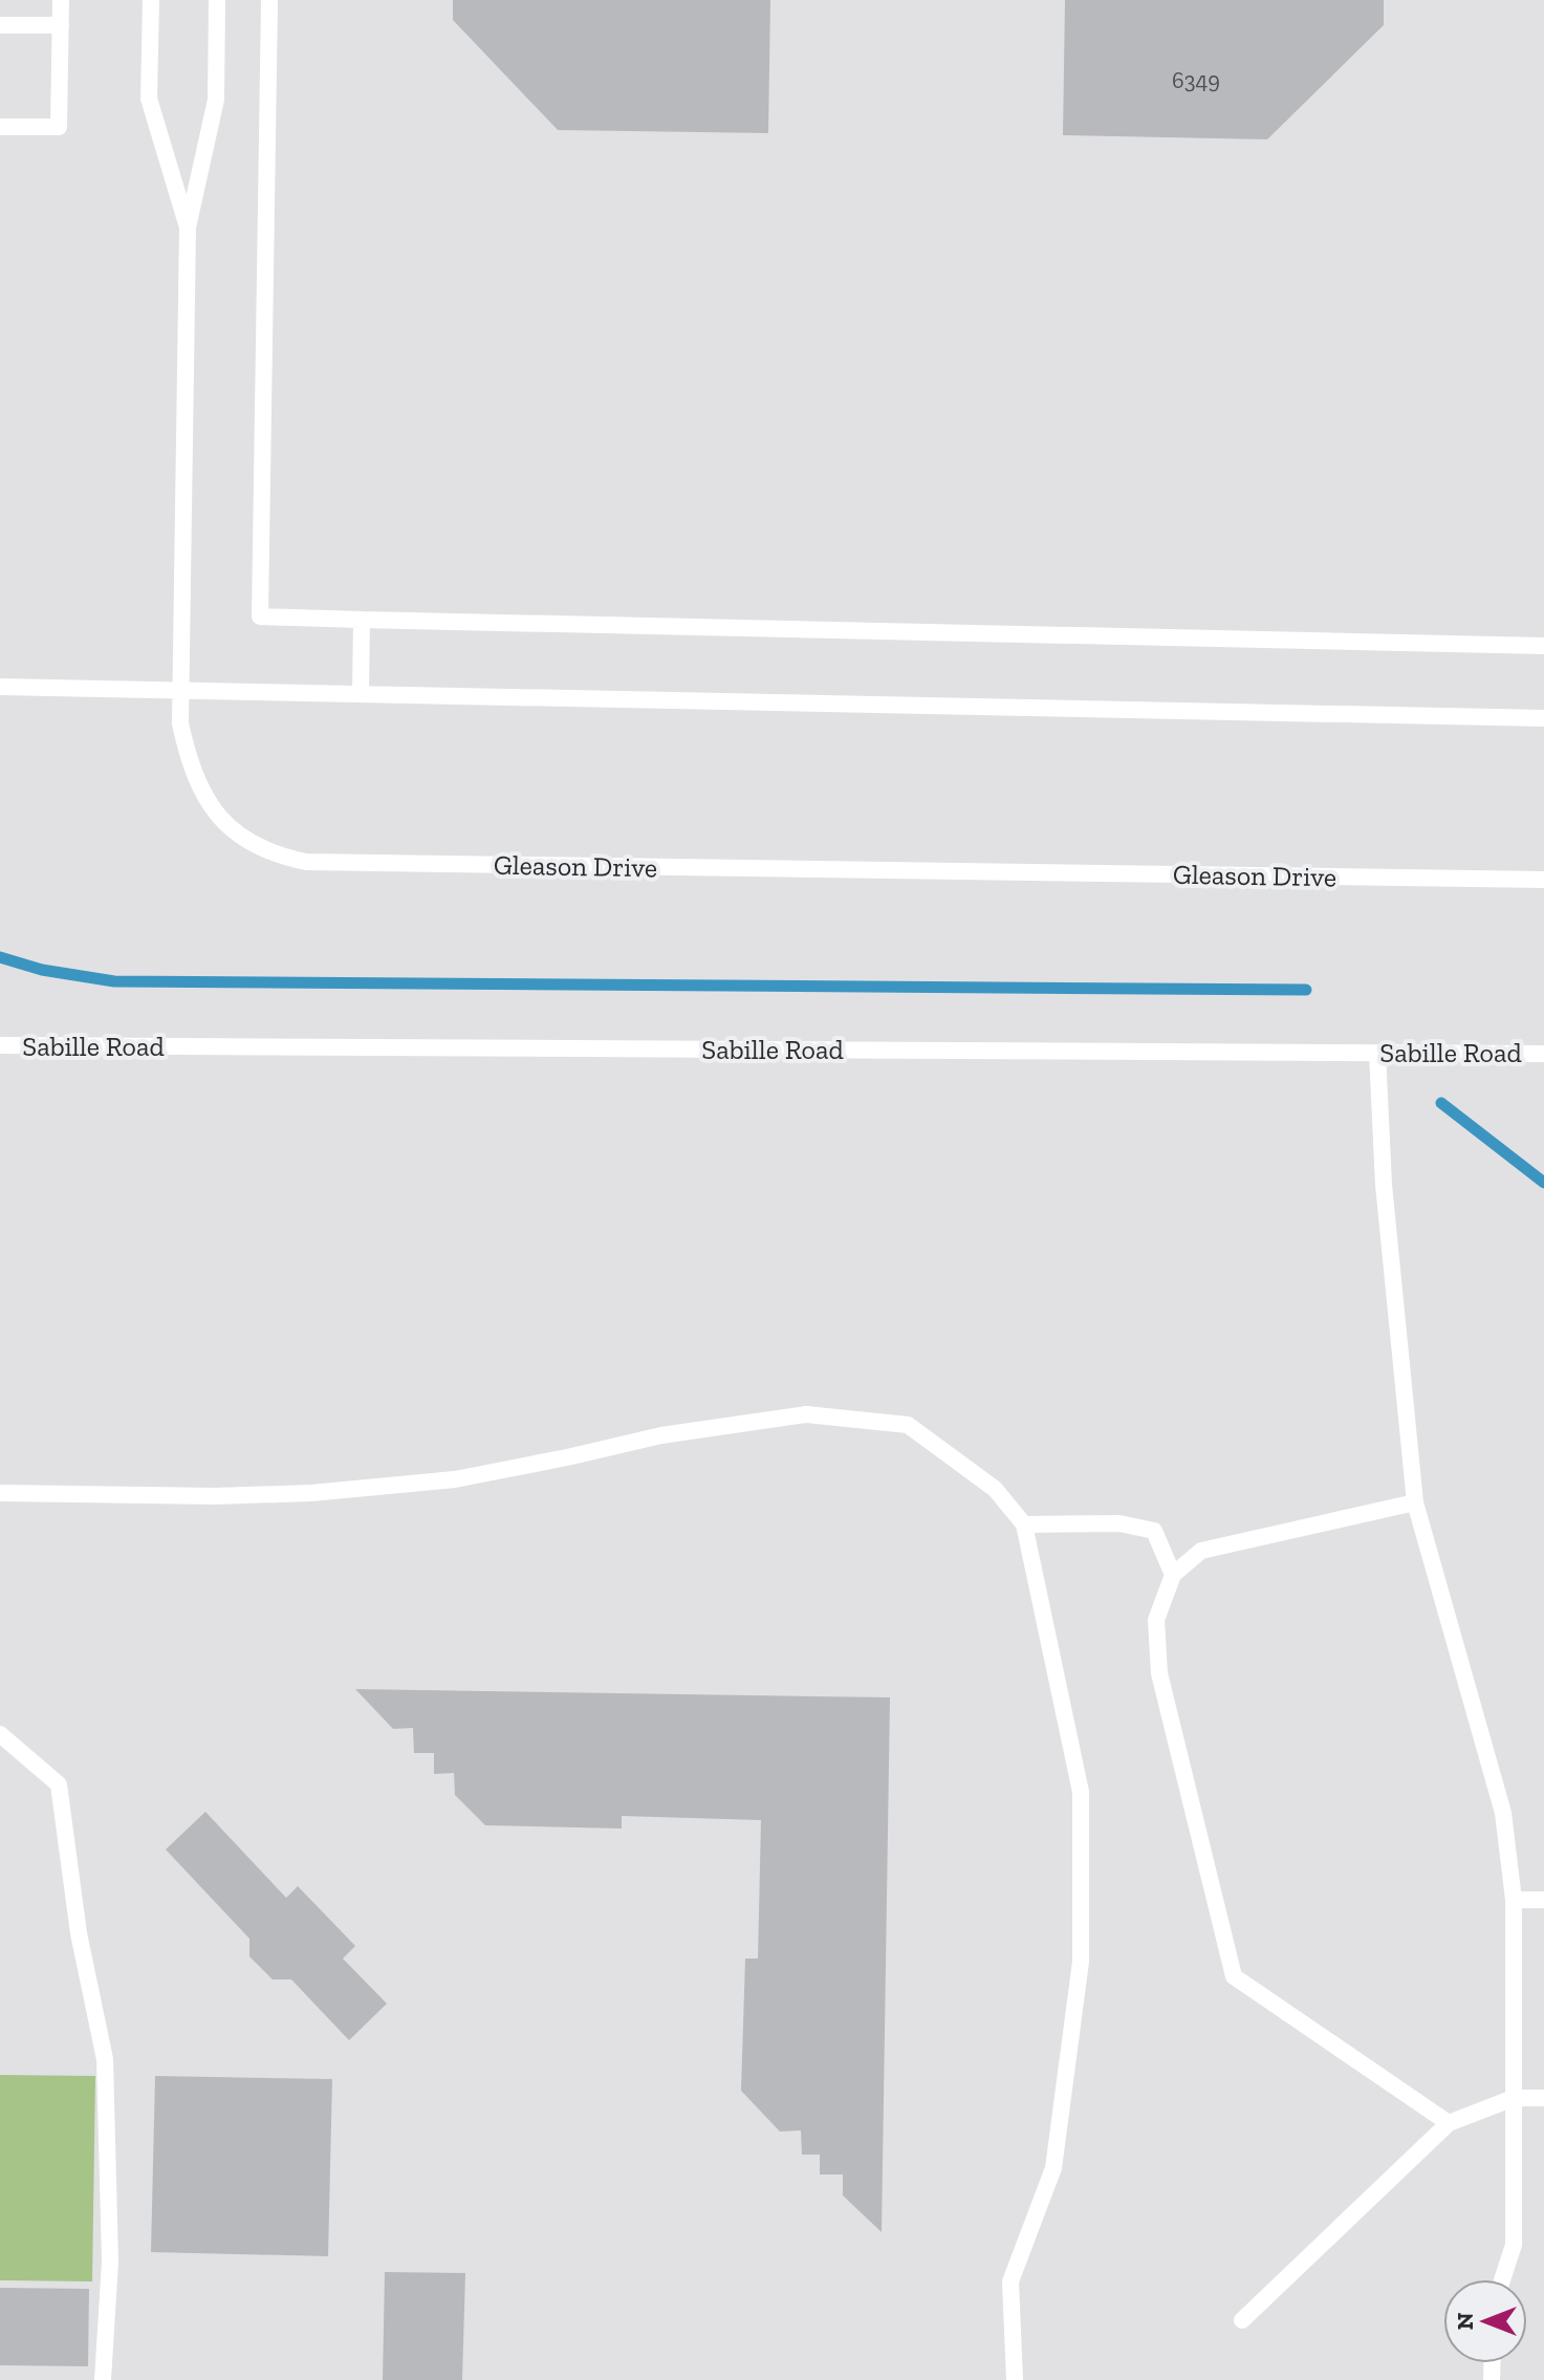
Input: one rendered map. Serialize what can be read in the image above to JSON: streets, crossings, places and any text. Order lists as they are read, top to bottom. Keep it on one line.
{"streets":{"lane":["Gleason Drive","Sabille Road"]},"house_numbers":["6349"],"north":"left"}
